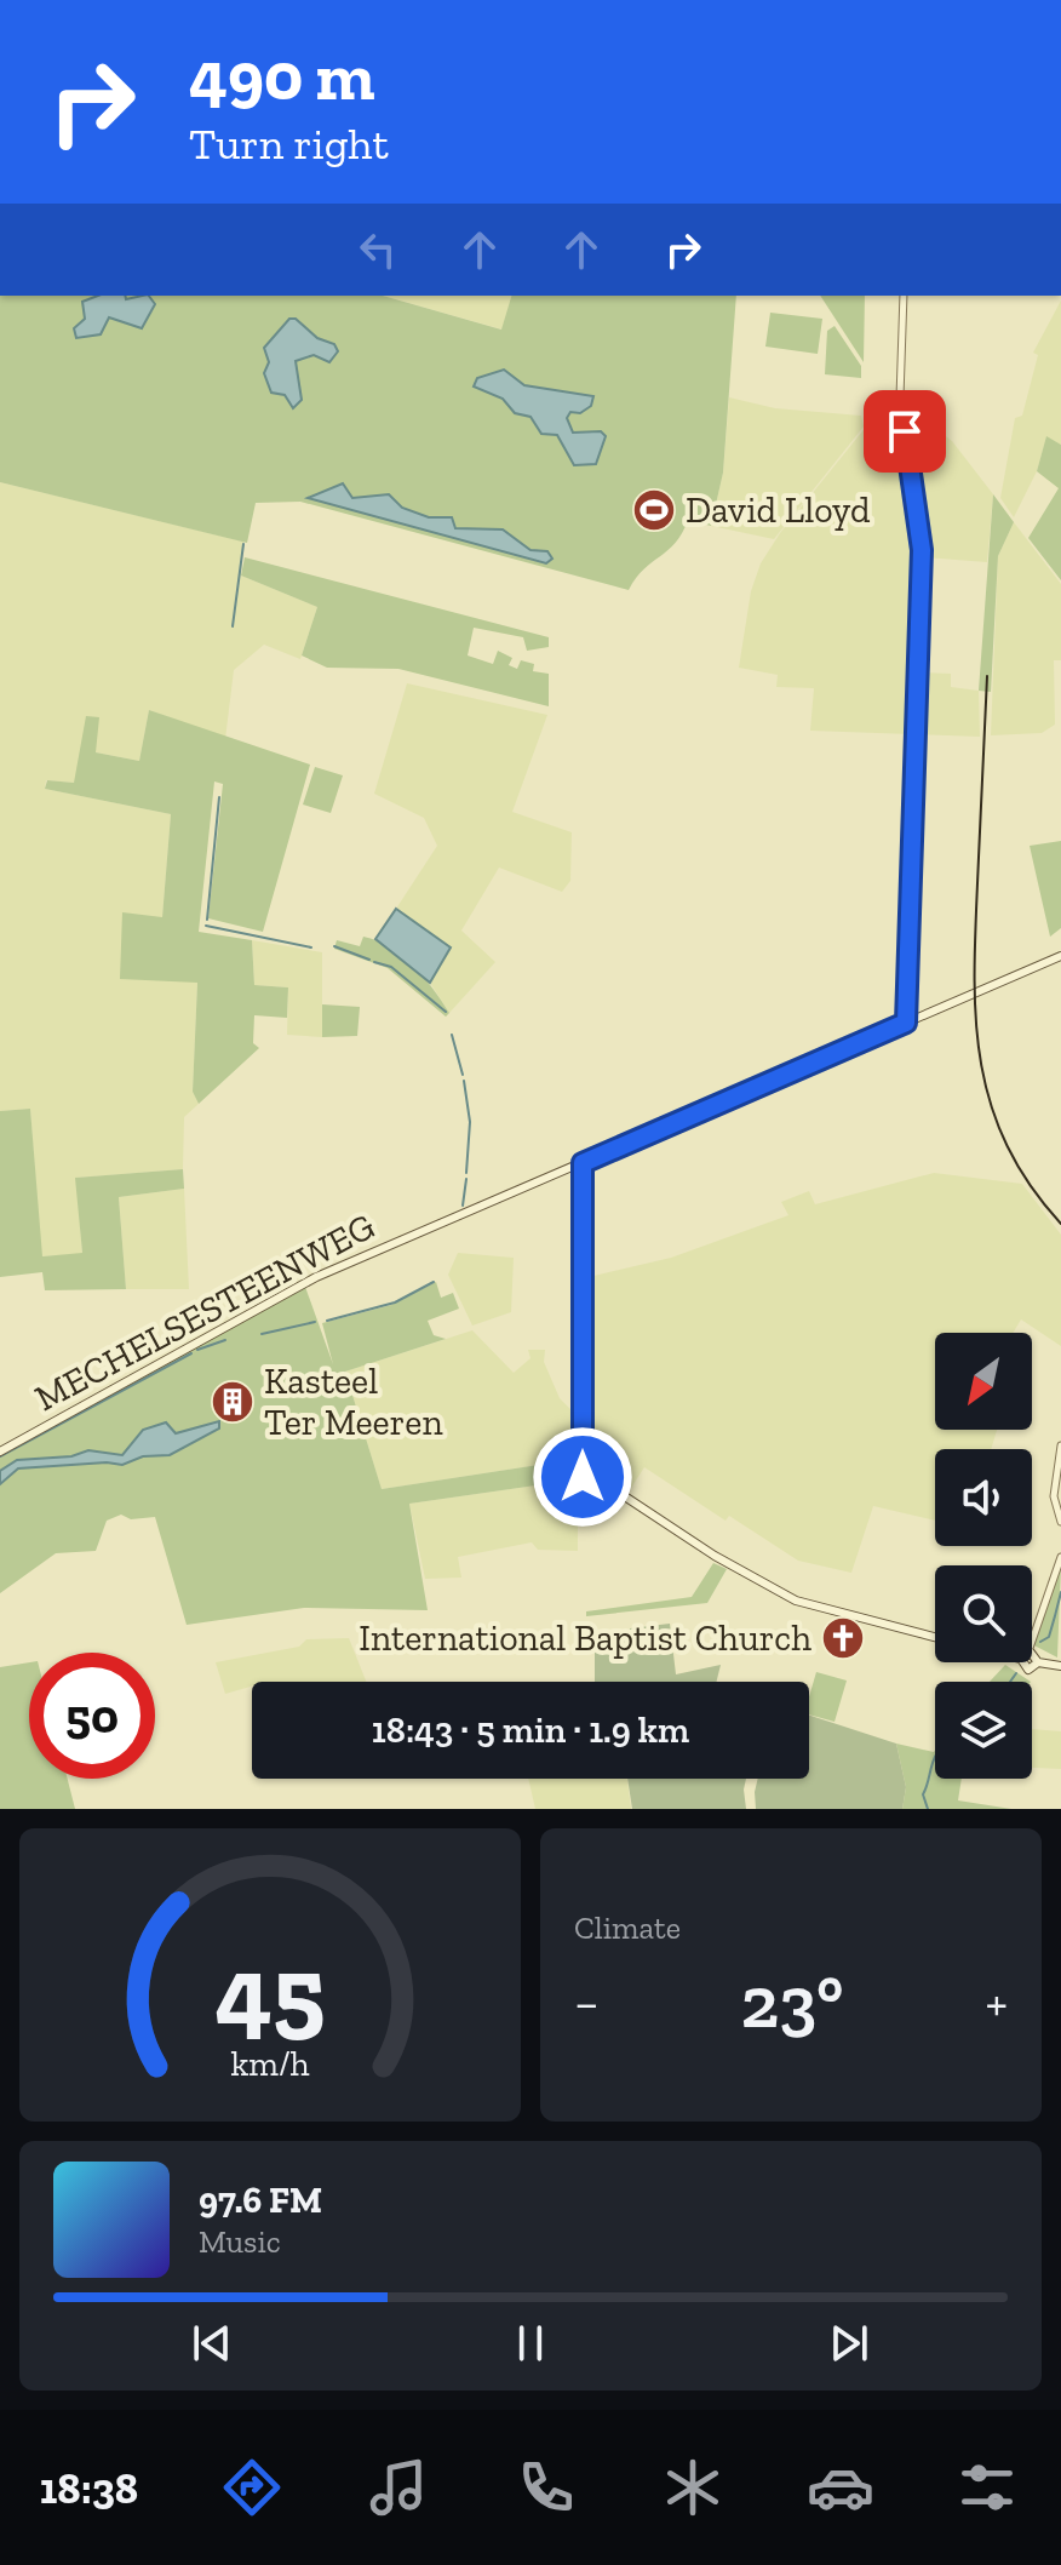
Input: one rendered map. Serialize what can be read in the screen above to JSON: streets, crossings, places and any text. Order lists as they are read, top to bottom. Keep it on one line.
{"streets":{"main road":["MECHELSESTEENWEG"]},"places":{"sports":["David Lloyd"],"building":["Kasteel Ter Meeren"],"church":["International Baptist Church"]},"north":"bottom left","page":{"turn":["490 m","Turn right"],"limit":"50","trip":"18:43 · 5 min · 1.9 km","tile":"Climate","heat":["−","23°","+"],"song":["97.6 FM","Music"],"tabs":"18:38","gauge":["45","km/h"]}}
